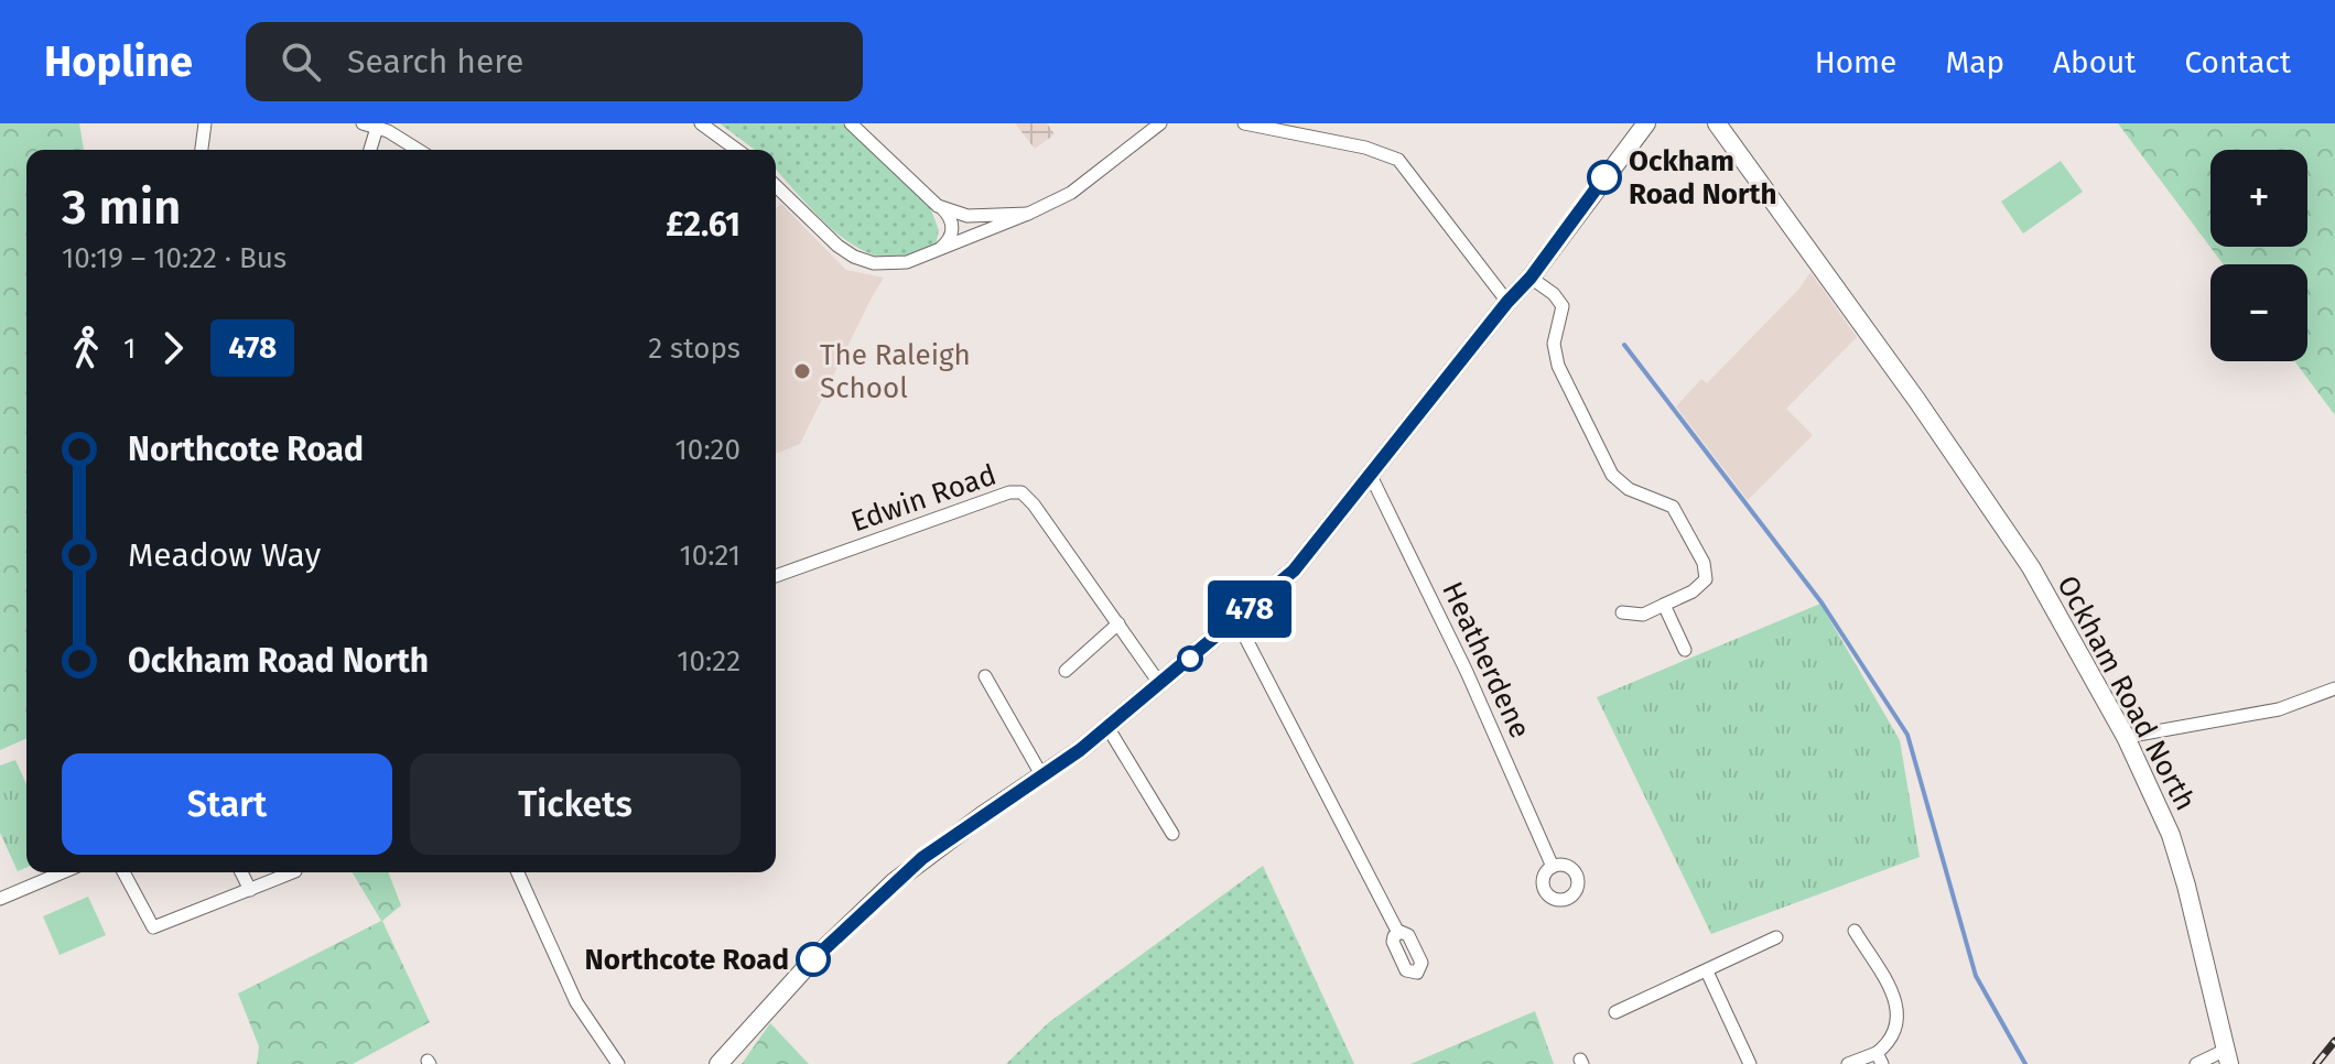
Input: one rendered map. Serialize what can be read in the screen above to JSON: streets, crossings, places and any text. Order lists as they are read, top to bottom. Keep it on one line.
{"streets":{"street":["Edwin Road","Heatherdene","Ockham Road North"]},"places":["Ockham Road North","The Raleigh School","Northcote Road"],"lines":["bus line 478"],"page":{"header":"Hopline","search":"Search here","nav":["Home","Map","About","Contact"],"on_map":"478","map_buttons":["+","−"],"heading":["3 min","10:19 – 10:22 · Bus","£2.61"],"legs":["1","478","2 stops"],"list":[{"name":"Northcote Road","value":"10:20"},{"name":"Meadow Way","value":"10:21"},{"name":"Ockham Road North","value":"10:22"}],"buttons":["Start","Tickets"]}}
